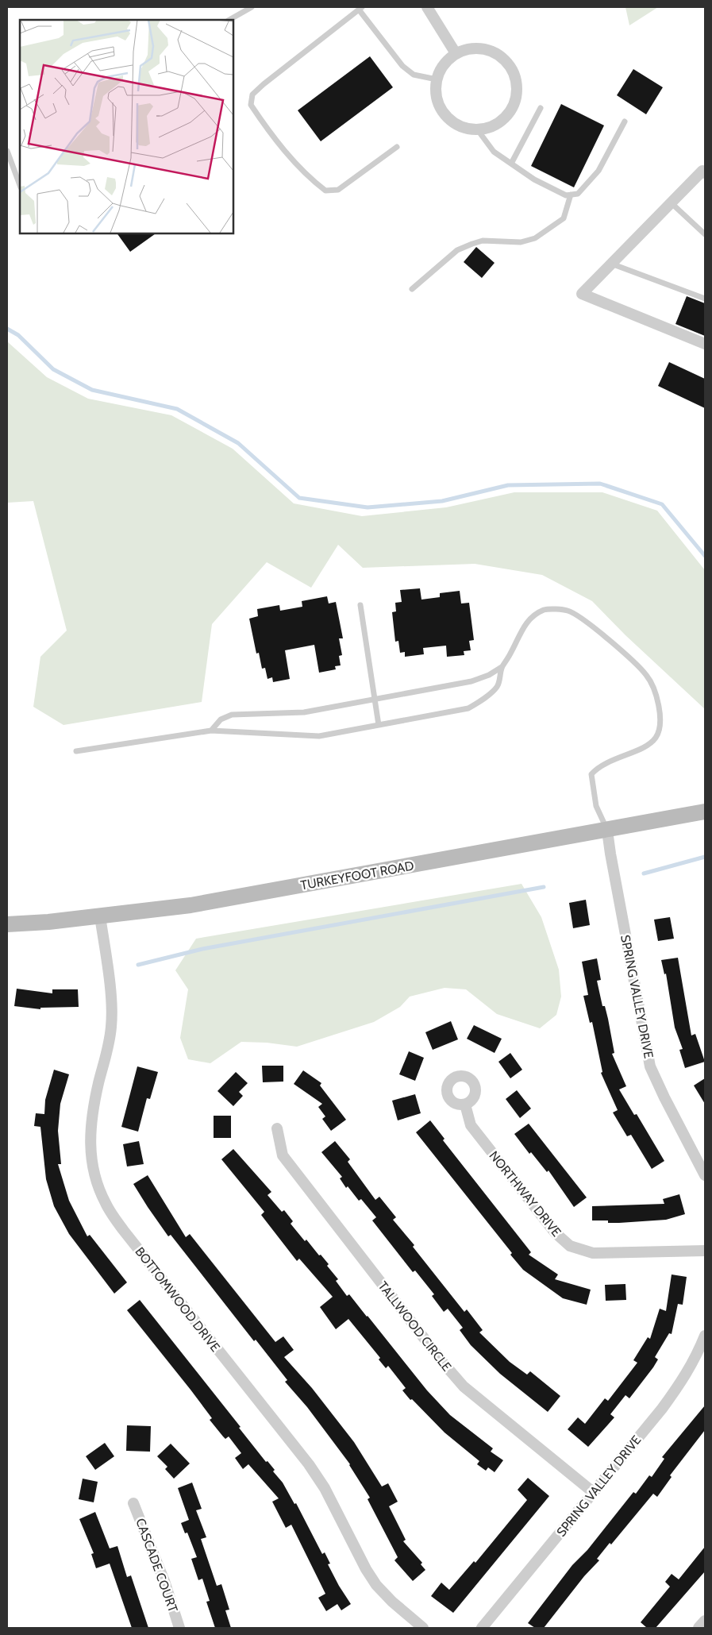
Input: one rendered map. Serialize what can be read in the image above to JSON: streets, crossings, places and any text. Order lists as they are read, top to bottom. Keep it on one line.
{"streets":{"main road":["TURKEYFOOT ROAD"],"street":["SPRING VALLEY DRIVE","NORTHWAY DRIVE","BOTTOMWOOD DRIVE","TALLWOOD CIRCLE","CASCADE COURT"]},"crossings":[["TURKEYFOOT ROAD","SPRING VALLEY DRIVE"],["TURKEYFOOT ROAD","BOTTOMWOOD DRIVE"],["SPRING VALLEY DRIVE","TALLWOOD CIRCLE"]]}
